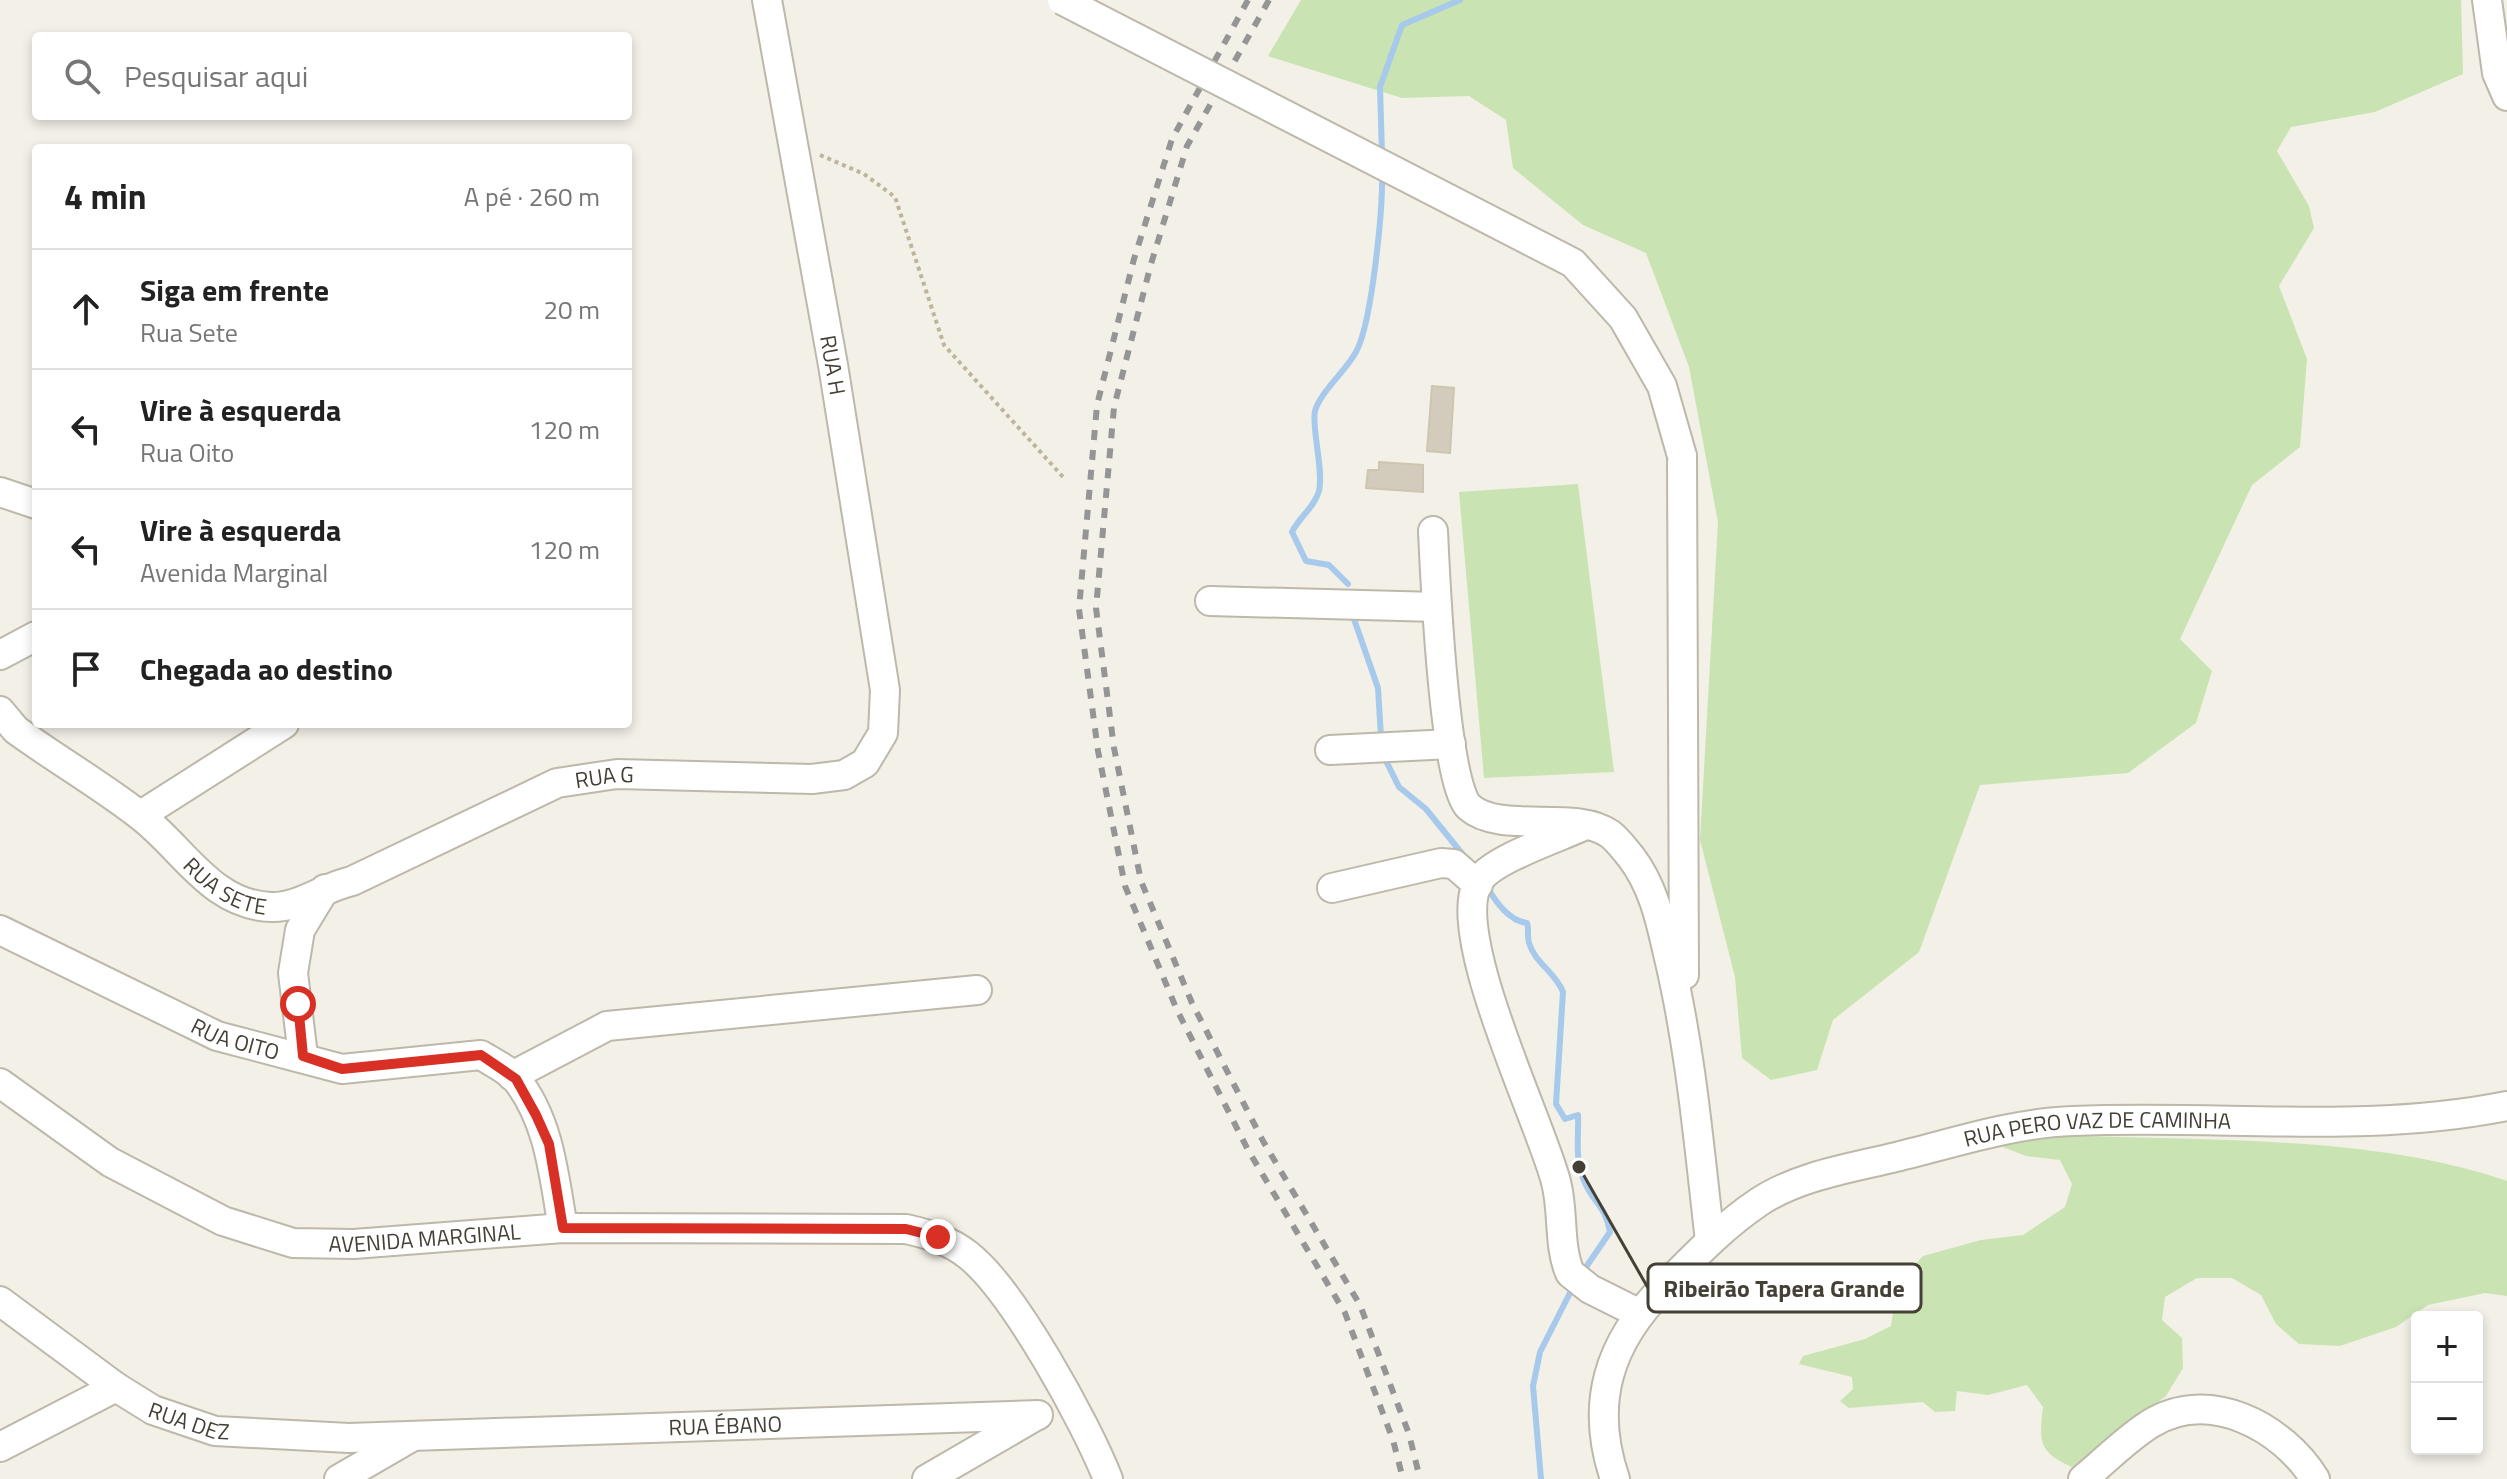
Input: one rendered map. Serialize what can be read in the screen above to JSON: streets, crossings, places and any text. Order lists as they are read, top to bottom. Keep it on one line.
{"streets":{"street":["RUA H","RUA G","RUA SETE","RUA OITO","RUA PERO VAZ DE CAMINHA","AVENIDA MARGINAL","RUA DEZ","RUA ÉBANO"]},"crossings":[["RUA H","RUA G"],["RUA G","RUA SETE"],["RUA OITO","AVENIDA MARGINAL"],["RUA DEZ","RUA ÉBANO"]],"places":["Ribeirão Tapera Grande"],"page":{"search":"Pesquisar aqui","heading":["4 min","A pé · 260 m"],"list":[["Siga em frente","Rua Sete","20 m"],["Vire à esquerda","Rua Oito","120 m"],["Vire à esquerda","Avenida Marginal","120 m"],"Chegada ao destino"],"map_buttons":["+","−"]}}
